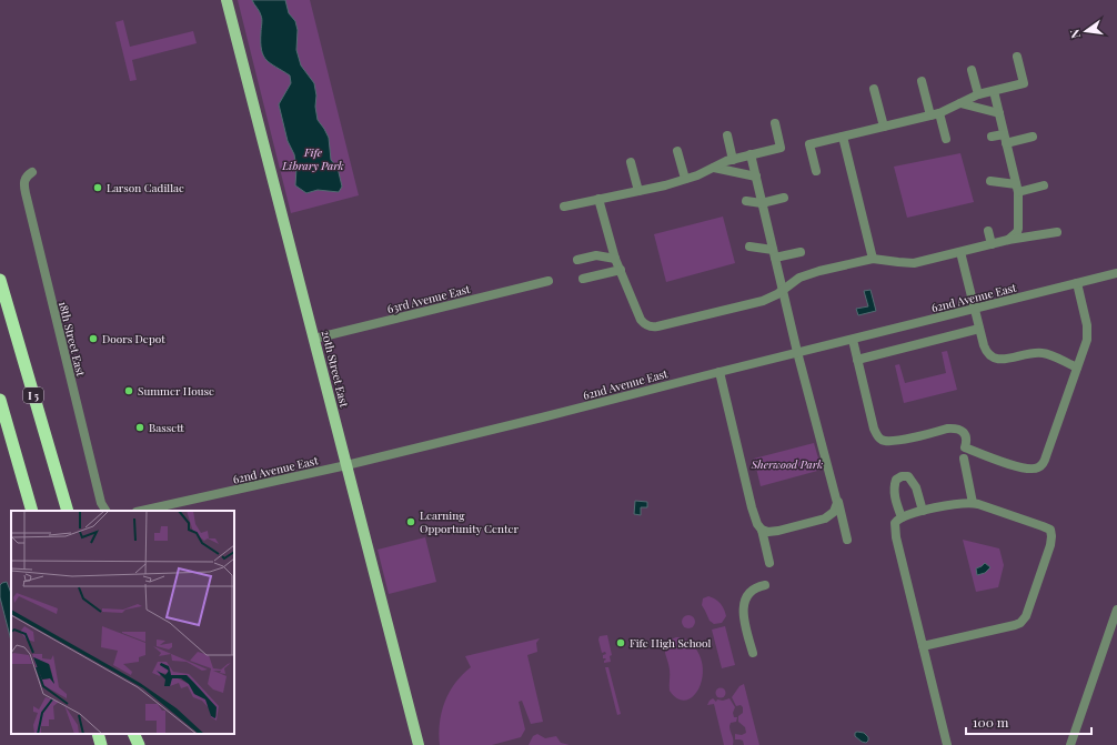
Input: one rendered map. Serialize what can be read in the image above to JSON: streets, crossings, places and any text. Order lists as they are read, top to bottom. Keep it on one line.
{"streets":{"highway":["I 5"],"main road":["20th Street East"],"street":["62nd Avenue East","63rd Avenue East","18th Street East"]},"crossings":[["62nd Avenue East","20th Street East"],["63rd Avenue East","20th Street East"]],"parks":["Fife Library Park","Sherwood Park"],"places":["Larson Cadillac","Doors Depot","Summer House","Bassett","Learning Opportunity Center","Fife High School"],"scale_bar":"100 m","north":"left"}
